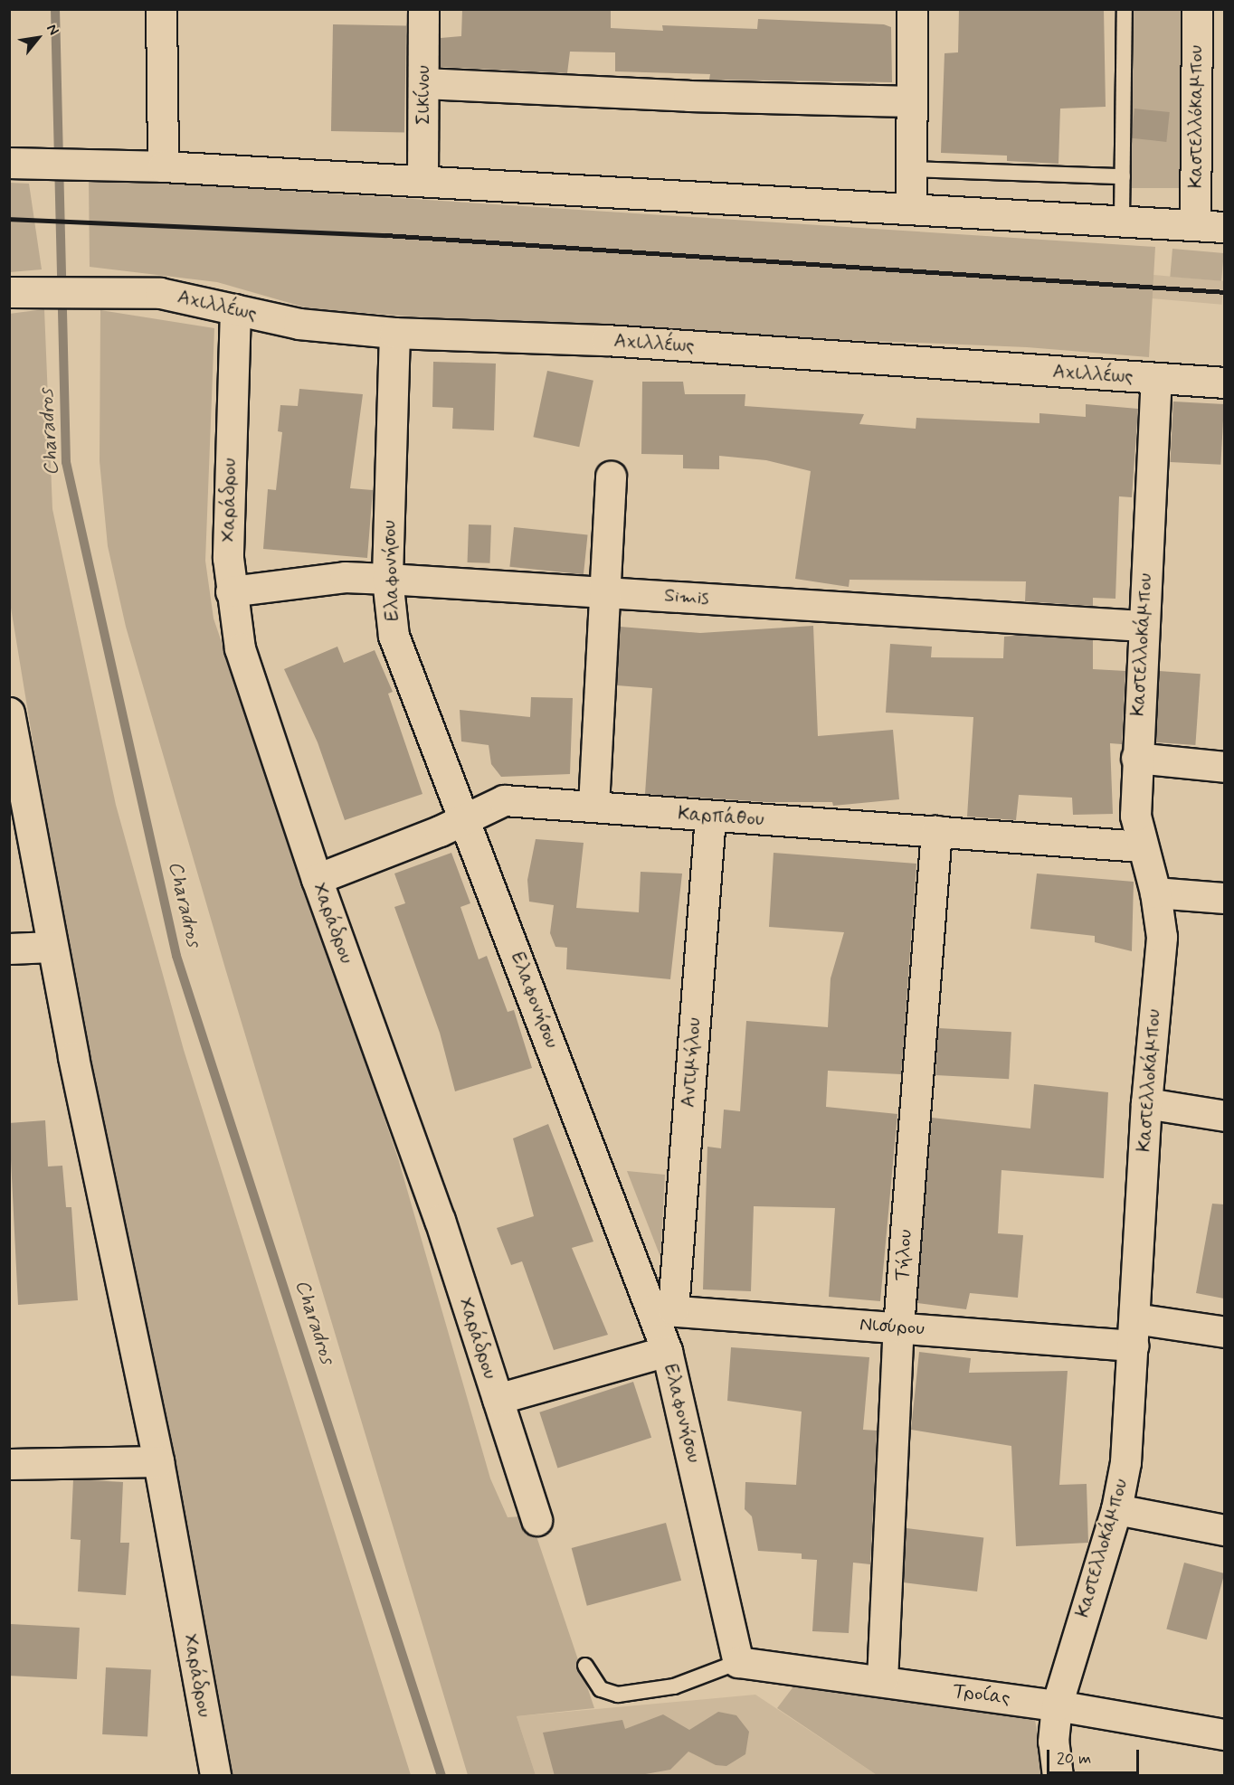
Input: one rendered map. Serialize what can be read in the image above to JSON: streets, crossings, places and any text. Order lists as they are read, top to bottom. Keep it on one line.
{"streets":{"street":["Σικίνου","Καστελλόκαμπου","Αχιλλέως","Χαράδρου","Ελαφονήσου","Simis","Καστελλοκάμπου","Καρπάθου","Αντιμήλου","Τήλου","Νισύρου","Τροίας"]},"crossings":[["Αχιλλέως","Χαράδρου"],["Αχιλλέως","Ελαφονήσου"],["Αχιλλέως","Καστελλοκάμπου"],["Χαράδρου","Simis"],["Χαράδρου","Καρπάθου"],["Ελαφονήσου","Simis"],["Ελαφονήσου","Καρπάθου"],["Ελαφονήσου","Αντιμήλου"],["Ελαφονήσου","Νισύρου"],["Ελαφονήσου","Τροίας"],["Simis","Καστελλοκάμπου"],["Καστελλοκάμπου","Καρπάθου"],["Καστελλοκάμπου","Νισύρου"],["Καστελλοκάμπου","Τροίας"],["Καρπάθου","Αντιμήλου"],["Καρπάθου","Τήλου"],["Αντιμήλου","Νισύρου"],["Τήλου","Νισύρου"],["Τήλου","Τροίας"]],"water":["Charadros"],"scale_bar":"20 m","north":"top right"}
